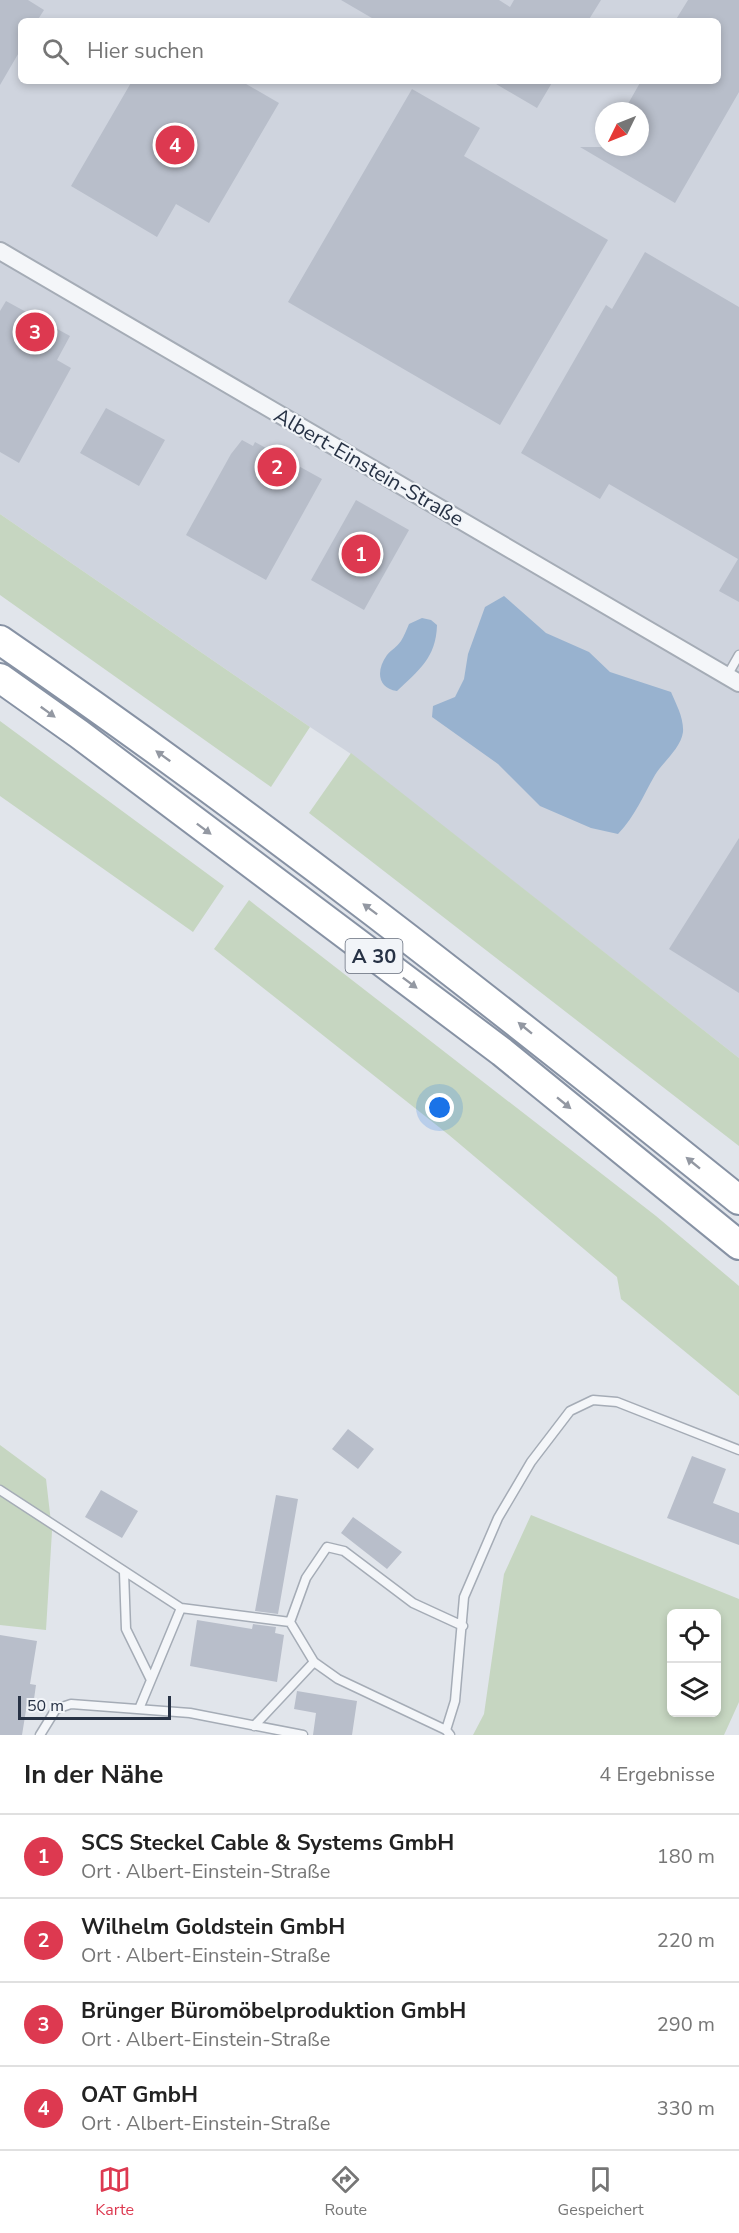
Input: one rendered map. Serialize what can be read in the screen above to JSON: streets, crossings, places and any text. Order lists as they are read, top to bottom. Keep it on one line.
{"streets":{"highway":["A 30"],"street":["Albert-Einstein-Straße"]},"scale_bar":"50 m","north":"bottom left","page":{"search":"Hier suchen","pins":["4","3","2","1"],"scale":"50 m","heading":["In der Nähe","4 Ergebnisse"],"list":[{"mark":"1","name":"SCS Steckel Cable & Systems GmbH","note":"Ort · Albert-Einstein-Straße","value":"180 m"},{"mark":"2","name":"Wilhelm Goldstein GmbH","note":"Ort · Albert-Einstein-Straße","value":"220 m"},{"mark":"3","name":"Brünger Büromöbelproduktion GmbH","note":"Ort · Albert-Einstein-Straße","value":"290 m"},{"mark":"4","name":"OAT GmbH","note":"Ort · Albert-Einstein-Straße","value":"330 m"}],"nav":["Karte","Route","Gespeichert"]}}
